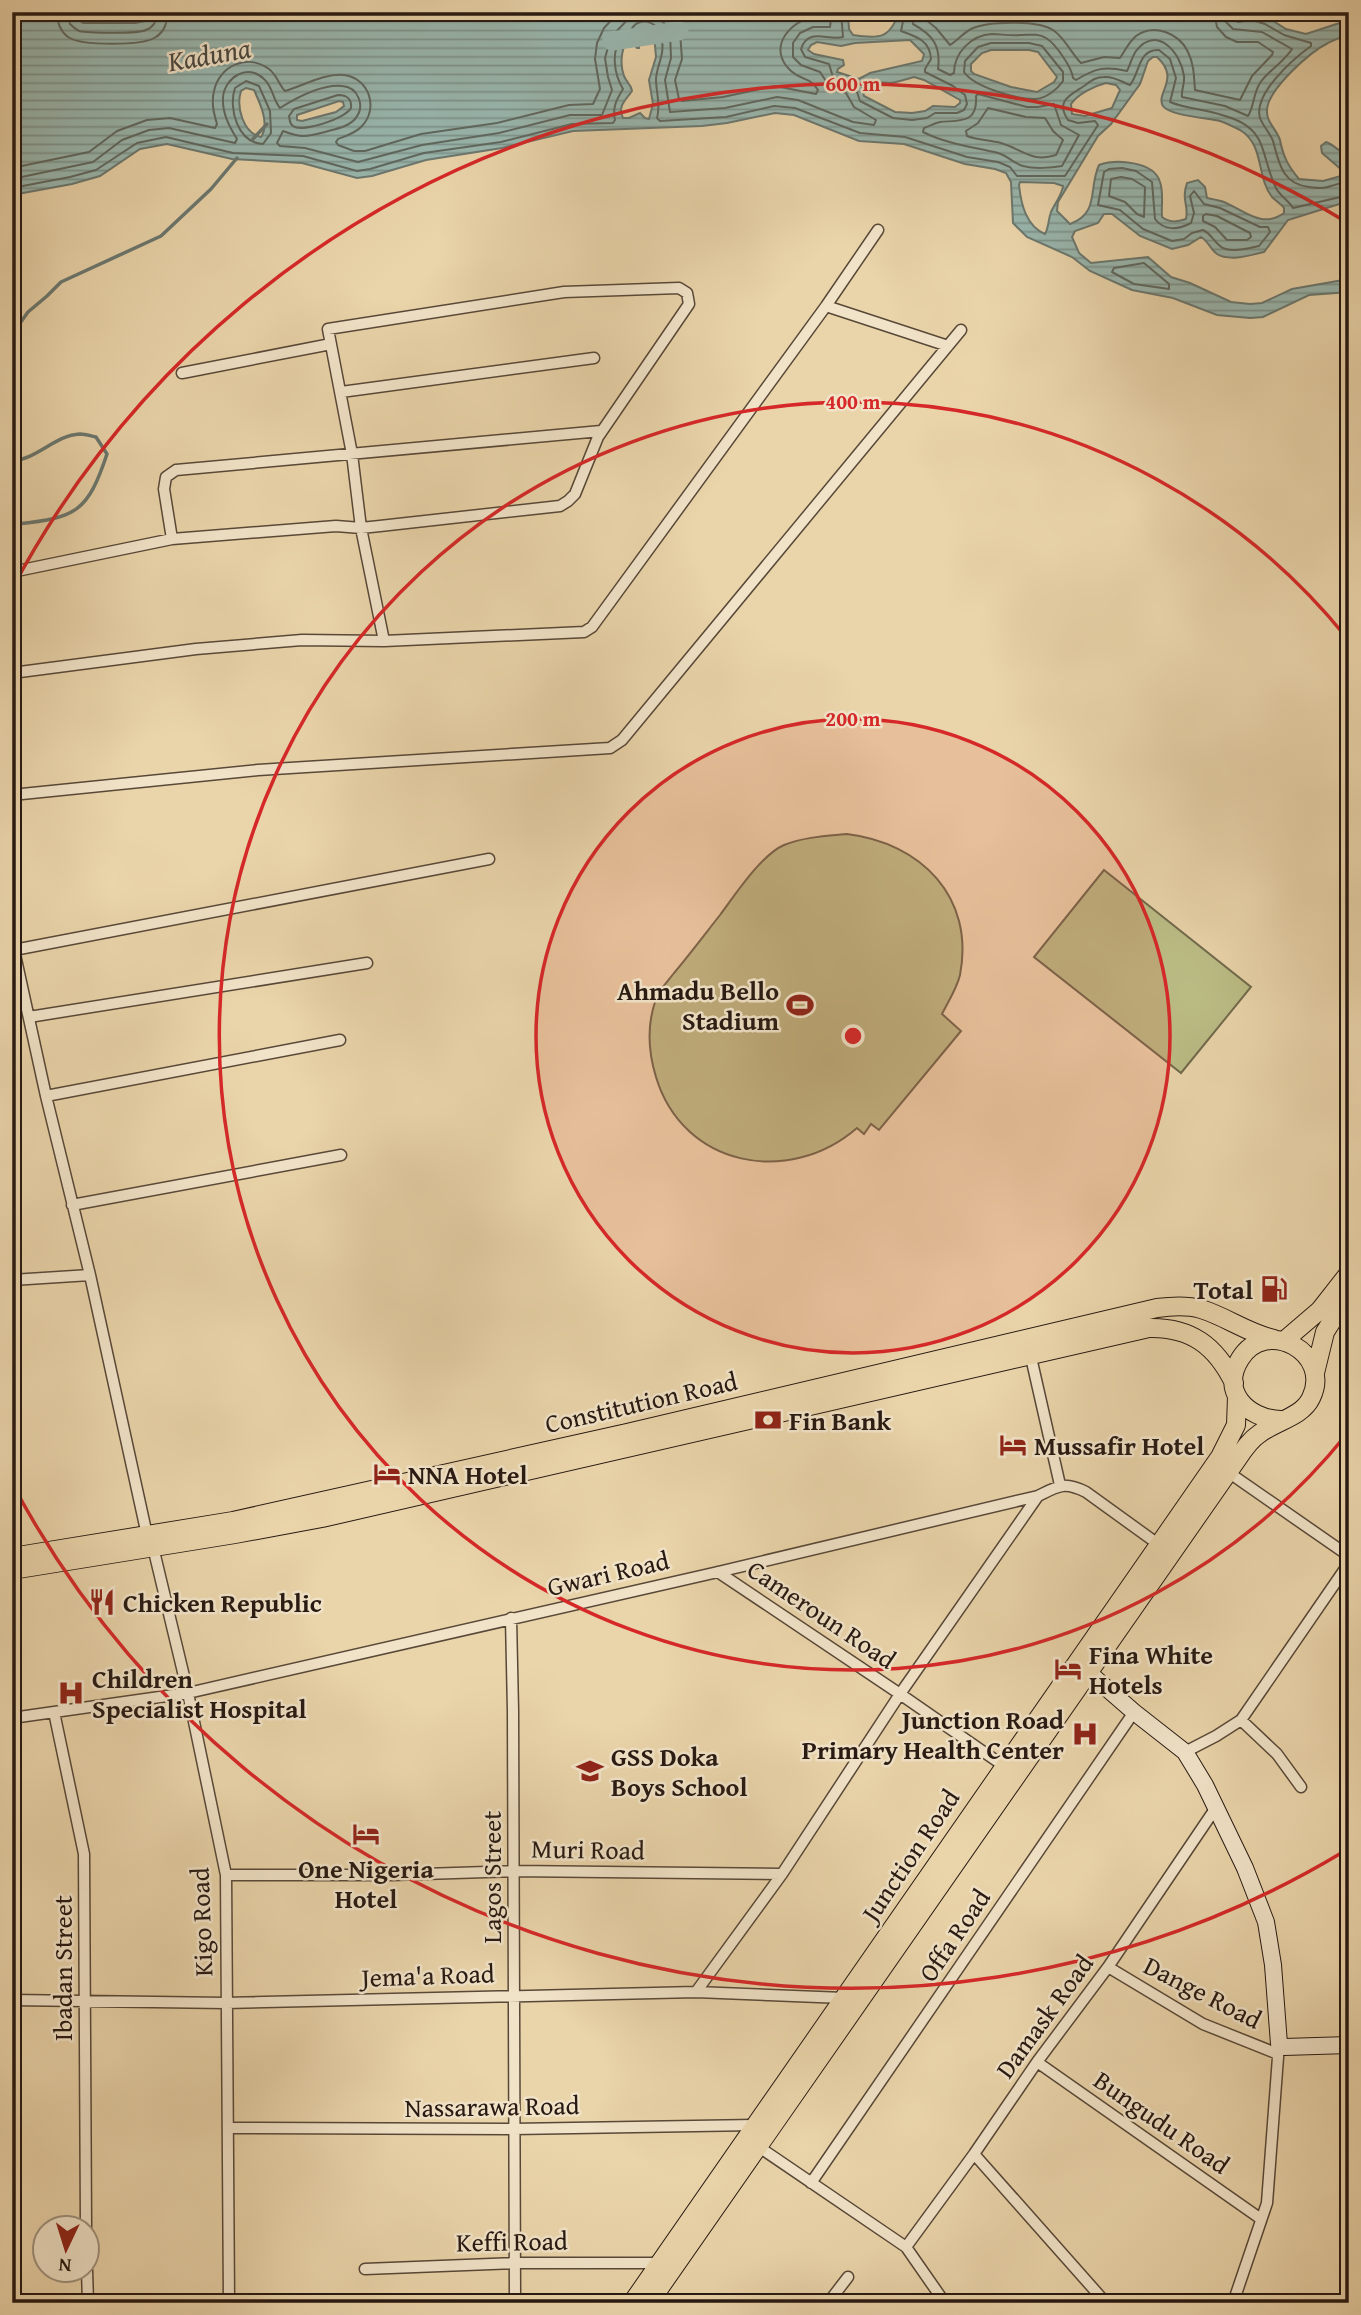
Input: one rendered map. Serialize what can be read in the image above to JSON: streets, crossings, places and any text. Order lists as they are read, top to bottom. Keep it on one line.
{"streets":{"main road":["Constitution Road","Junction Road"],"street":["Gwari Road","Cameroun Road","Muri Road","Lagos Street","Kigo Road","Offa Road","Ibadan Street","Jema'a Road","Dange Road","Damask Road","Nassarawa Road","Bungudu Road","Keffi Road"]},"crossings":[["Constitution Road","Junction Road"],["Constitution Road","Kigo Road"],["Gwari Road","Cameroun Road"],["Gwari Road","Muri Road"],["Gwari Road","Lagos Street"],["Gwari Road","Kigo Road"],["Gwari Road","Ibadan Street"],["Gwari Road","Jema'a Road"],["Cameroun Road","Junction Road"],["Muri Road","Lagos Street"],["Muri Road","Kigo Road"],["Junction Road","Jema'a Road"],["Junction Road","Nassarawa Road"],["Junction Road","Keffi Road"],["Lagos Street","Jema'a Road"],["Lagos Street","Nassarawa Road"],["Lagos Street","Keffi Road"],["Kigo Road","Jema'a Road"],["Kigo Road","Nassarawa Road"],["Ibadan Street","Jema'a Road"],["Dange Road","Damask Road"],["Damask Road","Bungudu Road"]],"water":["Kaduna"],"places":{"sports":["Ahmadu Bello Stadium"],"fuel station":["Total"],"bank":["Fin Bank"],"hotel":["Mussafir Hotel","NNA Hotel","Fina White Hotels","One Nigeria Hotel"],"restaurant":["Chicken Republic"],"hospital":["Children Specialist Hospital","Junction Road Primary Health Center"],"school or university":["GSS Doka Boys School"]},"north":"bottom","rings":["600 m","400 m","200 m"]}
